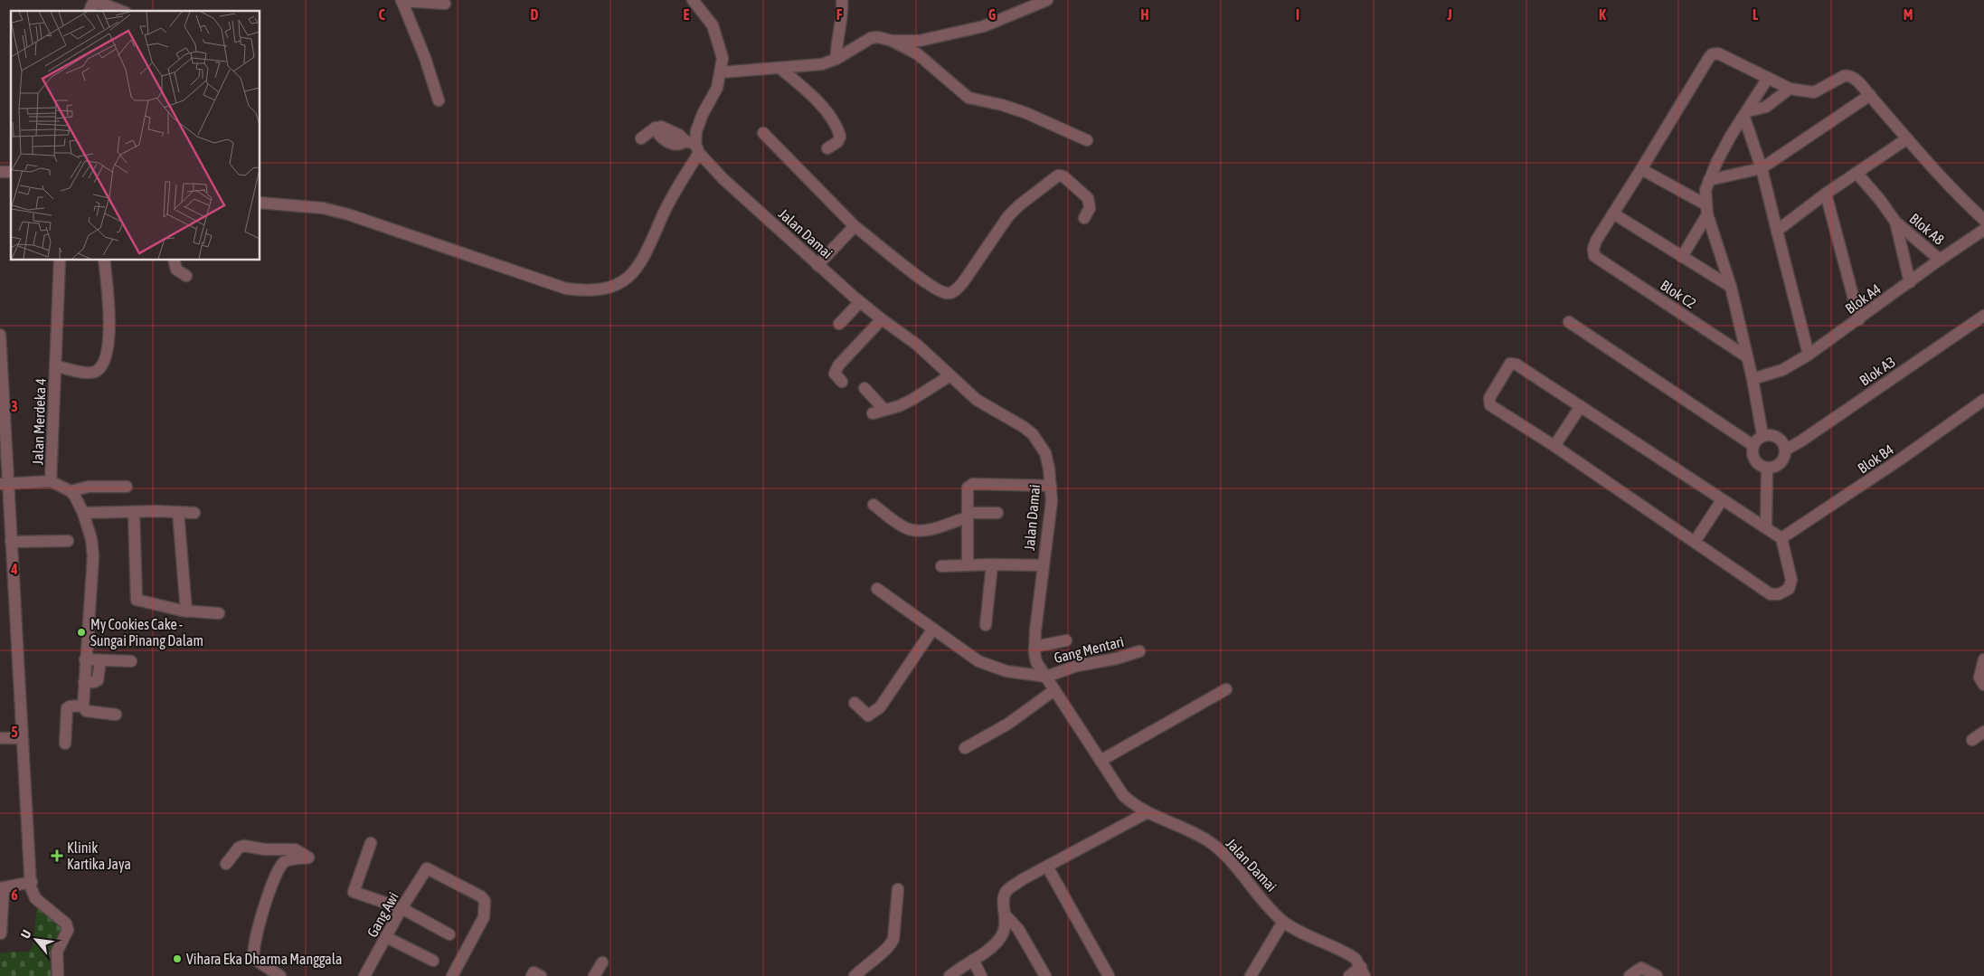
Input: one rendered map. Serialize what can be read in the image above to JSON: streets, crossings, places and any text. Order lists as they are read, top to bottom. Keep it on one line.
{"streets":{"street":["Blok A8","Jalan Damai","Blok C2","Blok A4","Blok A3","Jalan Merdeka 4","Blok B4","Gang Mentari","Gang Awi"]},"crossings":[["Blok A8","Blok A4"],["Jalan Damai","Gang Mentari"]],"places":{"other":["My Cookies Cake - Sungai Pinang Dalam","Vihara Eka Dharma Manggala"],"health":["Klinik Kartika Jaya"]},"north":"top left","grid":{"columns":["C","D","E","F","G","H","I","J","K","L","M"],"rows":["3","4","5","6"]}}
